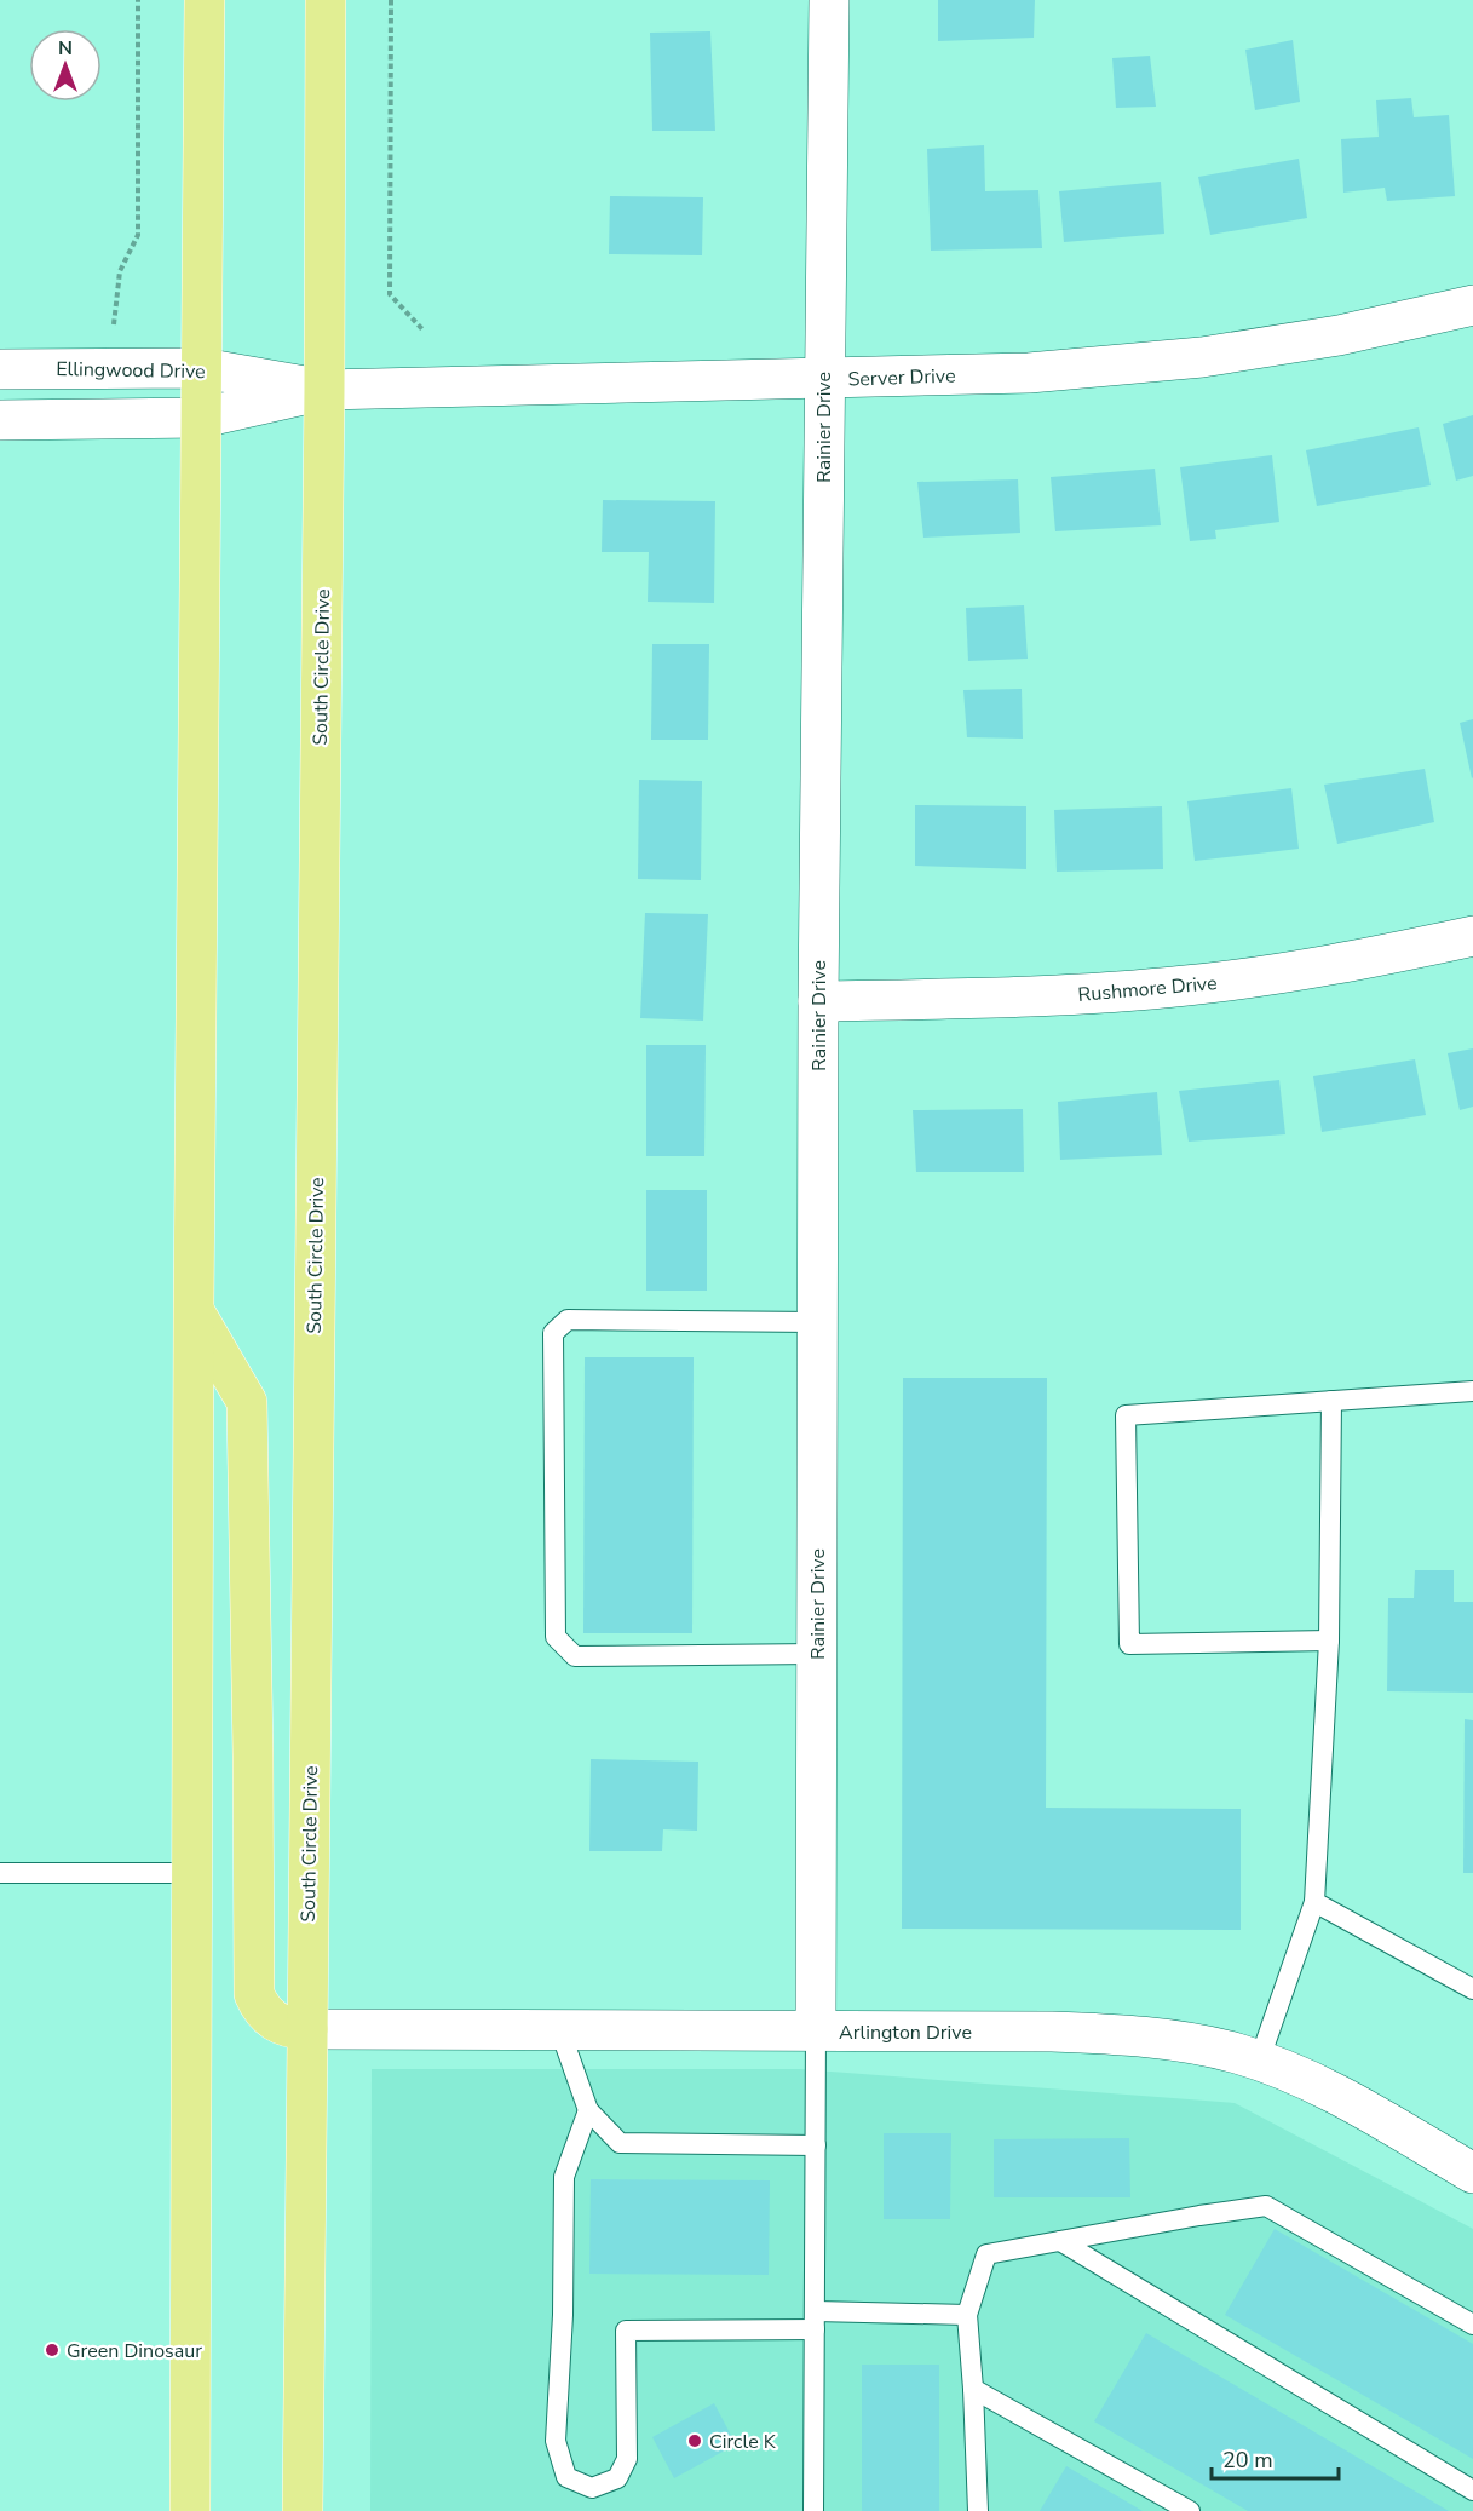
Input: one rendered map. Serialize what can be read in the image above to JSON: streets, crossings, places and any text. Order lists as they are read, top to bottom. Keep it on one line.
{"streets":{"main road":["South Circle Drive"],"street":["Ellingwood Drive","Server Drive","Rainier Drive","Rushmore Drive","Arlington Drive"]},"crossings":[["Ellingwood Drive","Server Drive"],["Ellingwood Drive","South Circle Drive"],["Server Drive","Rainier Drive"],["Server Drive","South Circle Drive"],["Rainier Drive","Rushmore Drive"],["Rainier Drive","Arlington Drive"],["South Circle Drive","Arlington Drive"]],"places":["Green Dinosaur","Circle K"],"scale_bar":"20 m","north":"top"}
